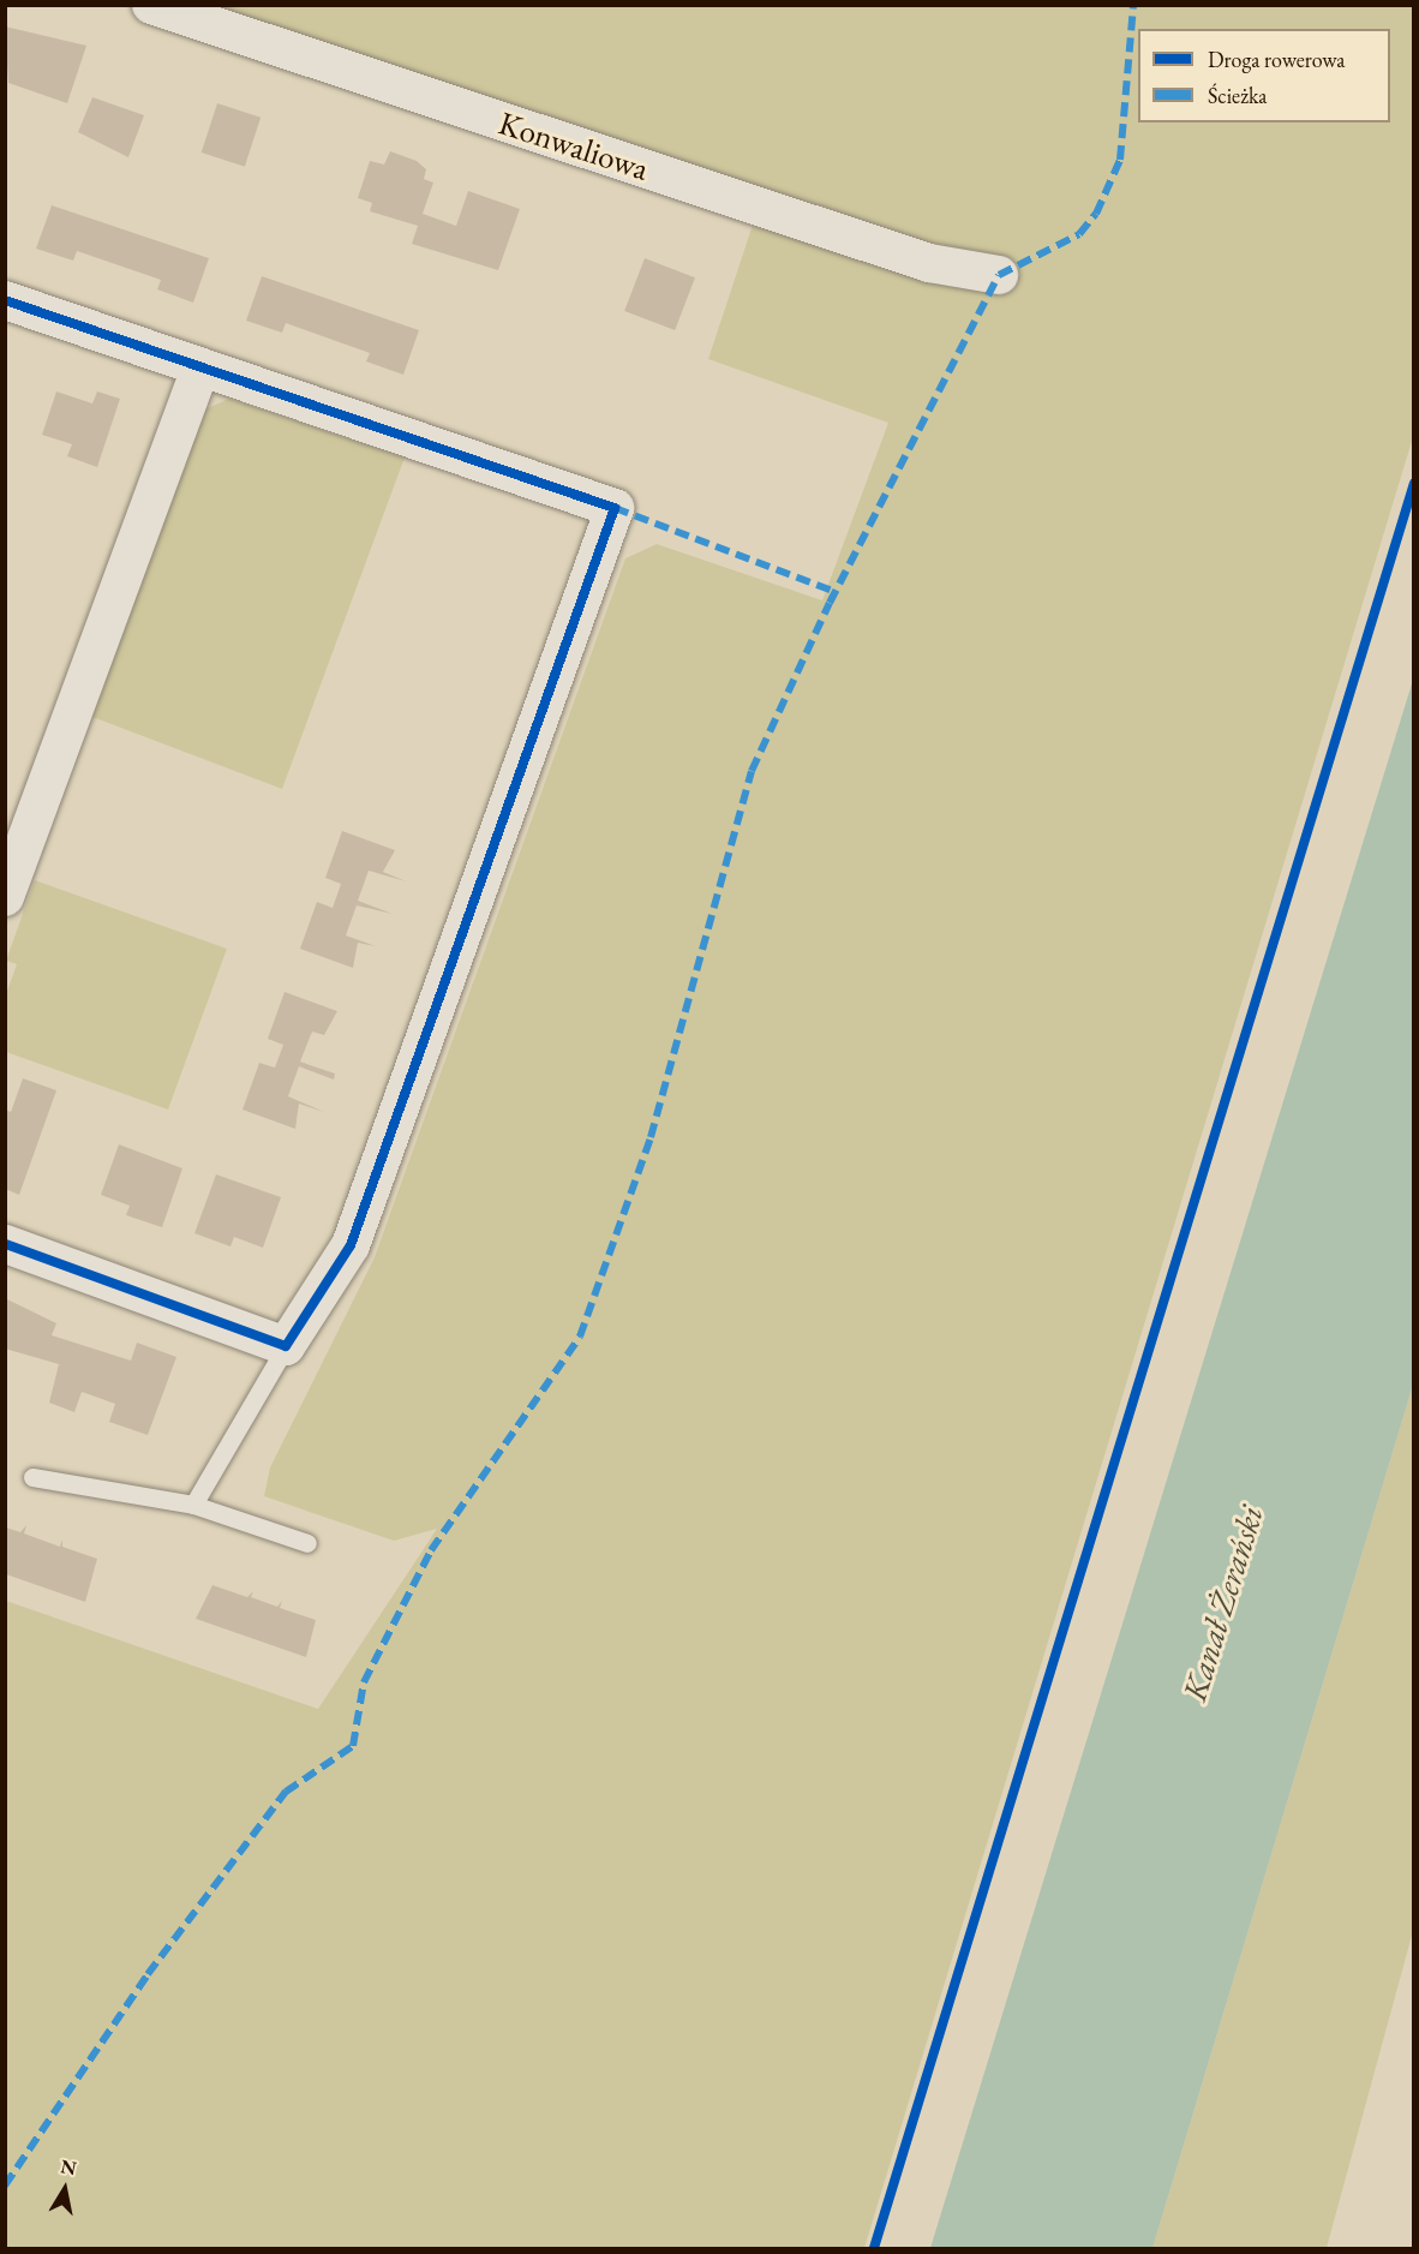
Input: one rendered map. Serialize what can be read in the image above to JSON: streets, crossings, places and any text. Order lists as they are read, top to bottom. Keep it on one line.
{"streets":{"street":["Konwaliowa"]},"water":["Kanał Żerański"],"legend":["Droga rowerowa","Ścieżka"],"north":"top"}
